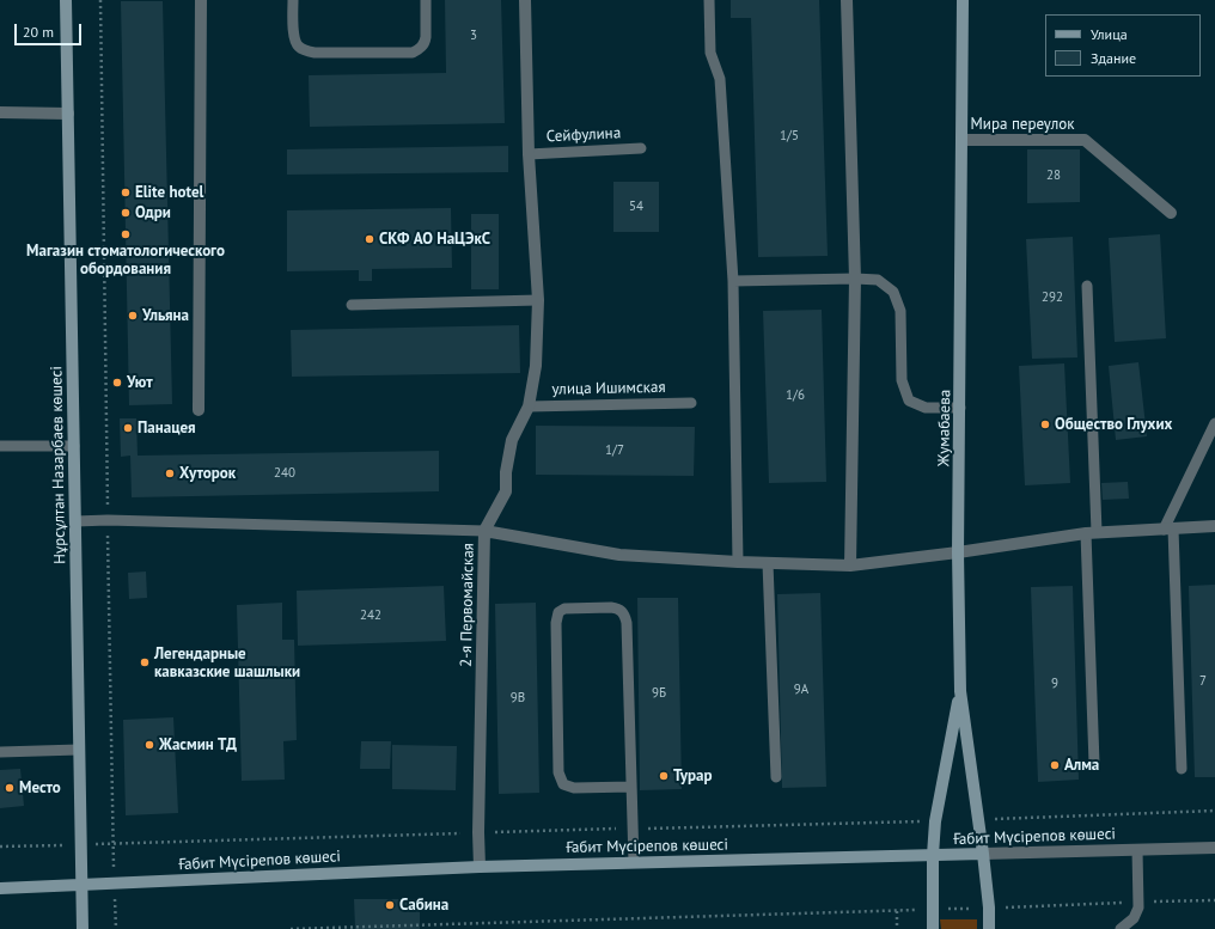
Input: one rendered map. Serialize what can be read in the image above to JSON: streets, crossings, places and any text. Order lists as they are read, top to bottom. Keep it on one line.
{"streets":{"main road":["Жумабаева","Нұрсұлтан Назарбаев көшесі","Ғабит Мүсірепов көшесі"],"street":["Мира переулок","2-я Первомайская"],"lane":["Сейфулина","улица Ишимская"]},"crossings":[["Мира переулок","Жумабаева"],["Сейфулина","2-я Первомайская"],["улица Ишимская","2-я Первомайская"],["Жумабаева","Ғабит Мүсірепов көшесі"],["Нұрсұлтан Назарбаев көшесі","Ғабит Мүсірепов көшесі"],["2-я Первомайская","Ғабит Мүсірепов көшесі"]],"places":["Elite hotel","Одри","Магазин стоматологического обордования","СКФ АО НаЦЭкС","Ульяна","Уют","Общество Глухих","Панацея","Хуторок","Легендарные кавказские шашлыки","Жасмин ТД","Алма","Турар","Место","Сабина"],"house_numbers":["3","1/5","28","54","292","1/6","1/7","240","242","7","9","9А","9Б","9В"],"legend":["Улица","Здание"],"scale_bar":"20 m"}
